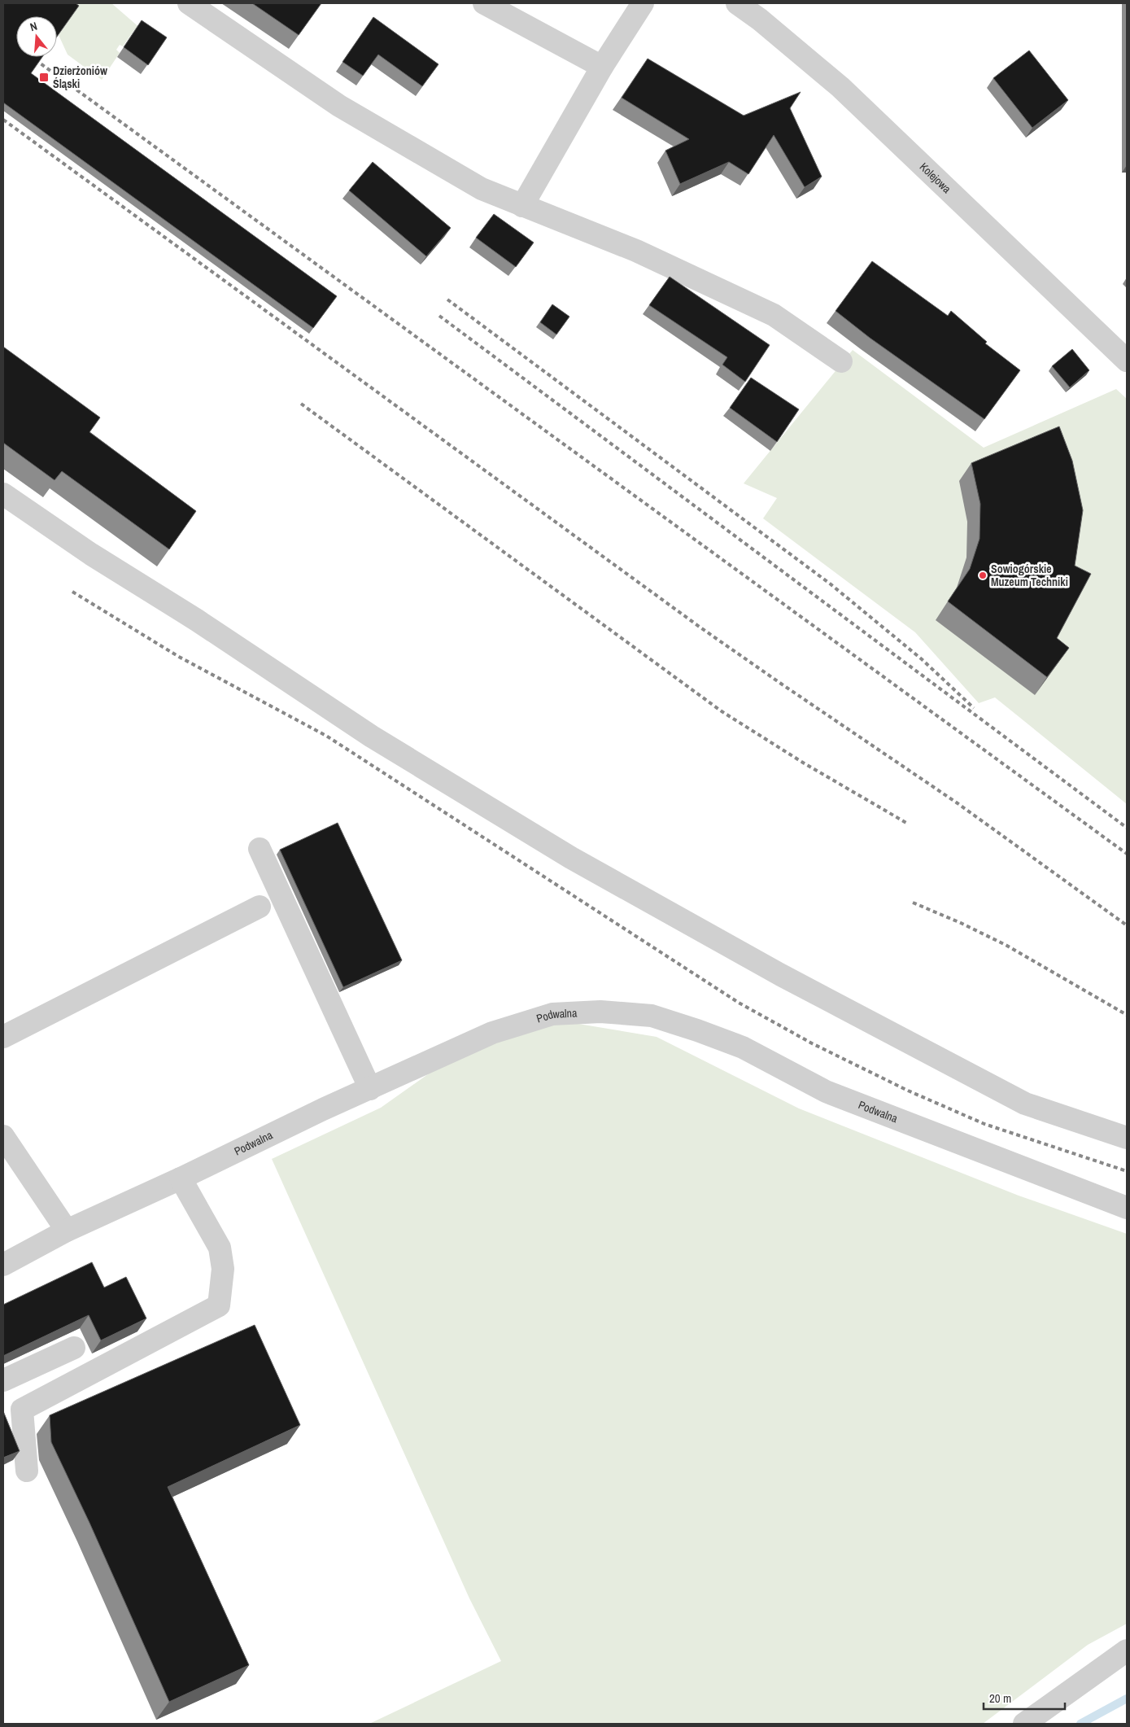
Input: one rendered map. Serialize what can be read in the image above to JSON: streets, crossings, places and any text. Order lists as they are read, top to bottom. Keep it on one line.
{"streets":{"street":["Kolejowa","Podwalna"]},"places":{"transit":["Dzierżoniów Śląski"],"other":["Sowiogórskie Muzeum Techniki"]},"scale_bar":"20 m","north":"top"}
